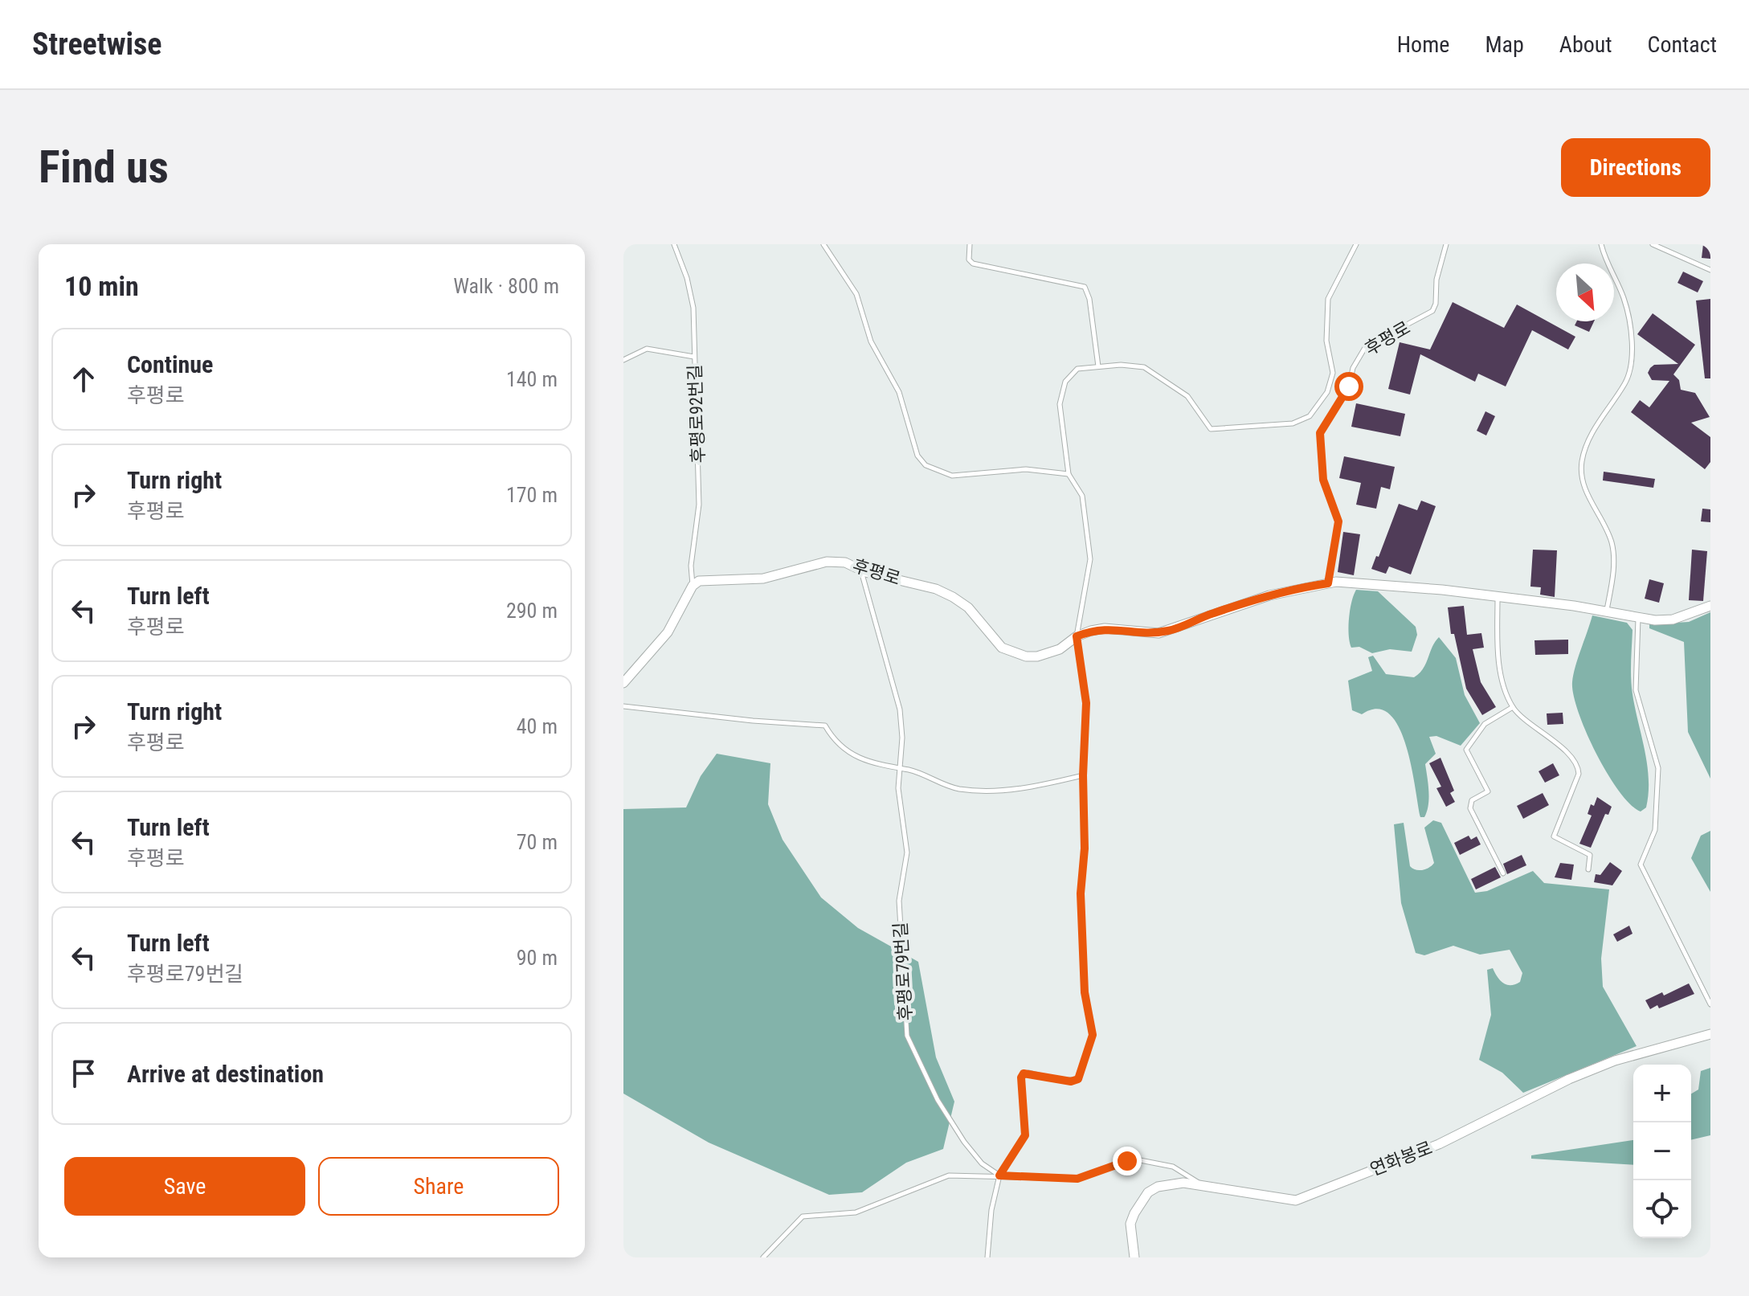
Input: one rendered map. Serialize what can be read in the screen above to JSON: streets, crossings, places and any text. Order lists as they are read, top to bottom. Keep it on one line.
{"streets":{"street":["후평로","연화봉로"],"lane":["후평로92번길","후평로79번길"]},"crossings":[["후평로","후평로92번길"],["후평로","후평로79번길"]],"north":"bottom right","page":{"header":"Streetwise","nav":["Home","Map","About","Contact"],"buttons":["Directions",["Save","Share"]],"title":"Find us","heading":["10 min","Walk · 800 m"],"list":[["Continue","후평로","140 m"],["Turn right","후평로","170 m"],["Turn left","후평로","290 m"],["Turn right","후평로","40 m"],["Turn left","후평로","70 m"],["Turn left","후평로79번길","90 m"],"Arrive at destination"],"map_buttons":["+","−"]}}
